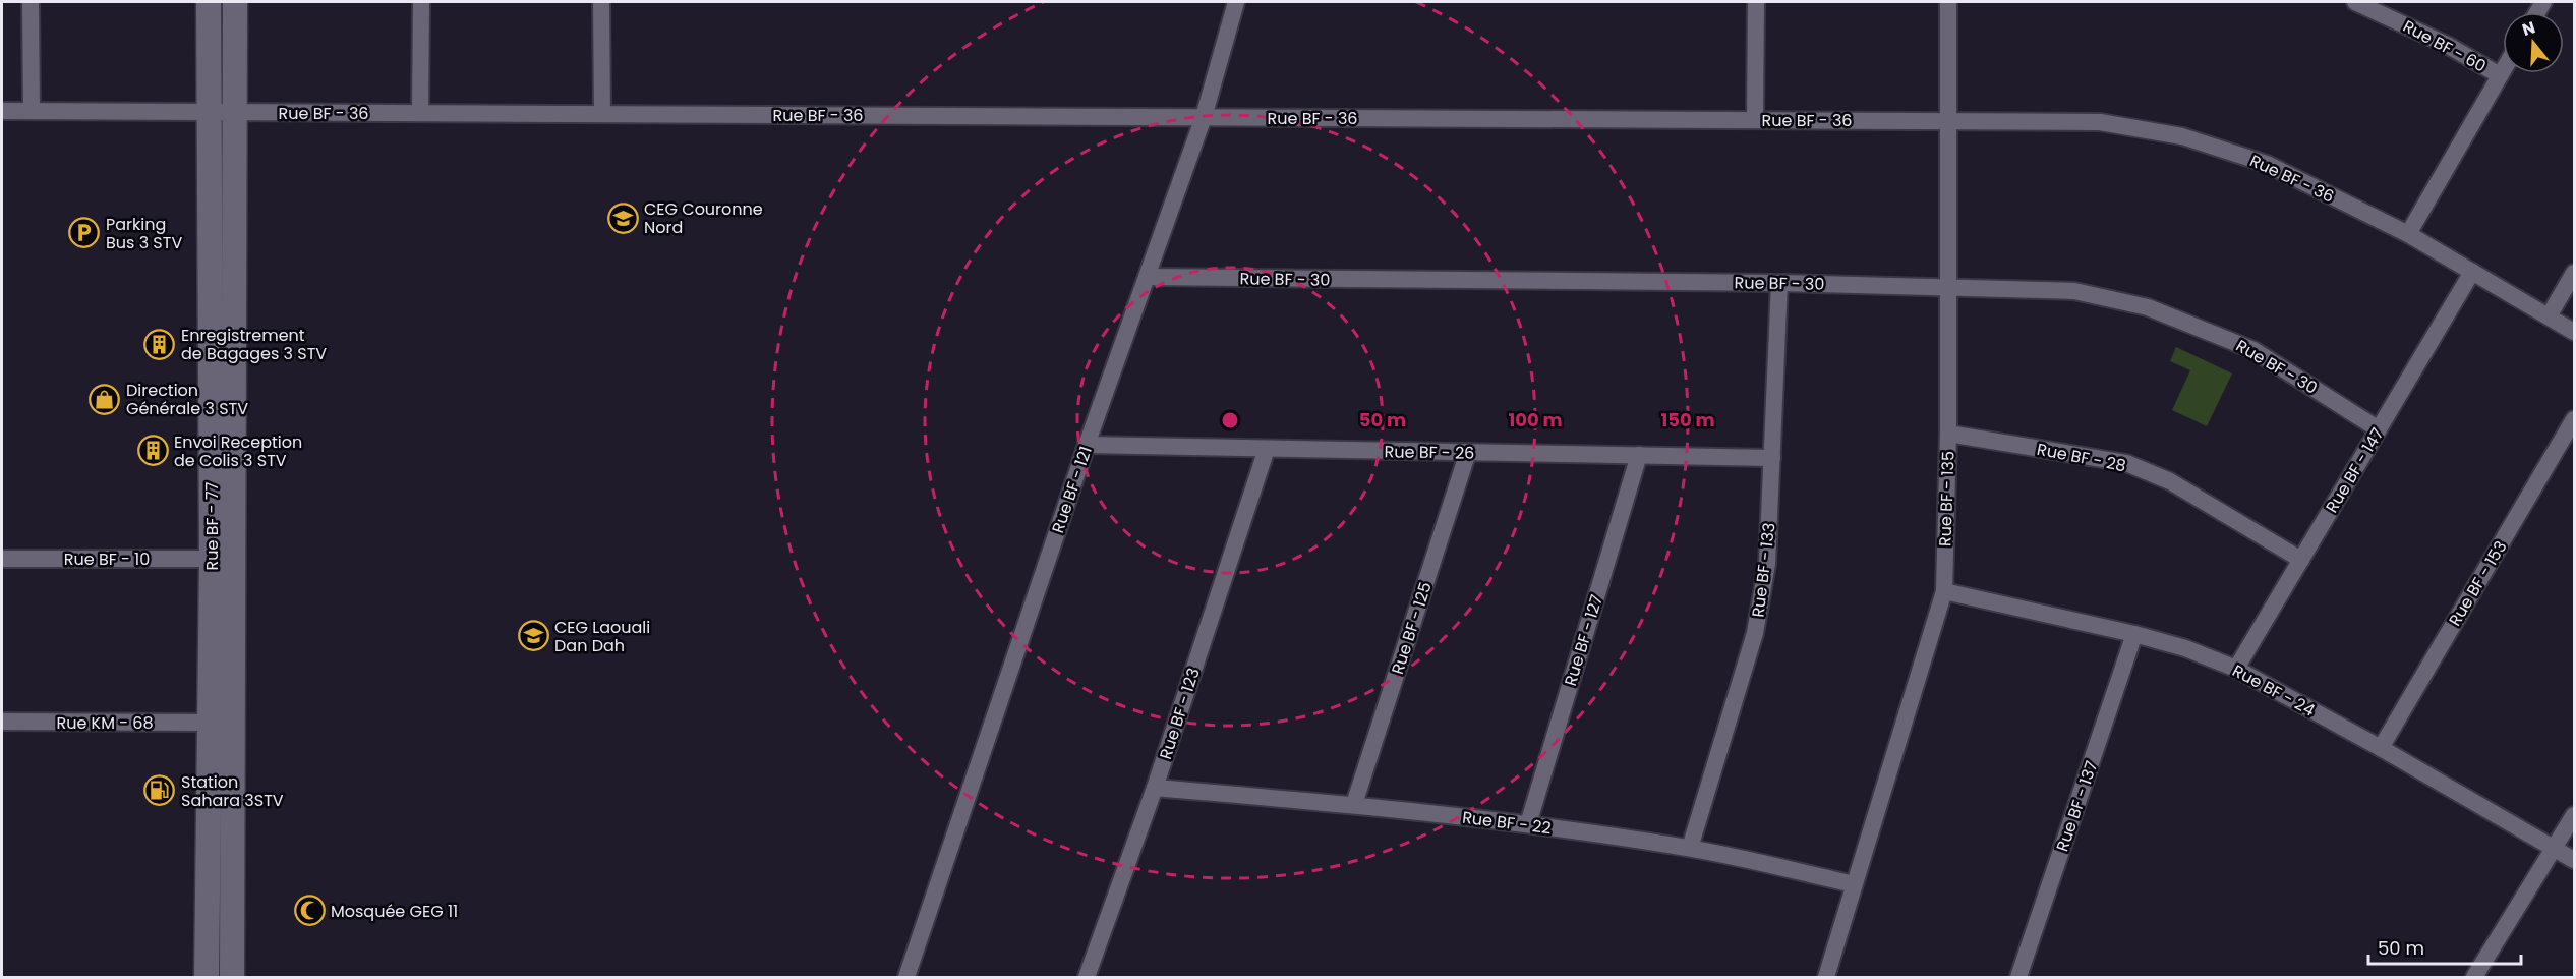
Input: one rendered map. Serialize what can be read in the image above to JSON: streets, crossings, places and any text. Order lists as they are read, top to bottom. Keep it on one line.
{"streets":{"main road":["Rue BF - 77"],"street":["Rue BF - 60","Rue BF - 36","Rue BF - 30","Rue BF - 26","Rue BF - 28","Rue BF - 147","Rue BF - 121","Rue BF - 135","Rue BF - 10","Rue BF - 133","Rue BF - 153","Rue BF - 125","Rue BF - 127","Rue BF - 24","Rue BF - 123","Rue KM - 68","Rue BF - 137","Rue BF - 22"]},"crossings":[["Rue BF - 36","Rue BF - 147"],["Rue BF - 36","Rue BF - 121"],["Rue BF - 36","Rue BF - 135"],["Rue BF - 36","Rue BF - 77"],["Rue BF - 30","Rue BF - 147"],["Rue BF - 30","Rue BF - 121"],["Rue BF - 30","Rue BF - 135"],["Rue BF - 30","Rue BF - 133"],["Rue BF - 26","Rue BF - 121"],["Rue BF - 26","Rue BF - 133"],["Rue BF - 26","Rue BF - 125"],["Rue BF - 26","Rue BF - 127"],["Rue BF - 26","Rue BF - 123"],["Rue BF - 28","Rue BF - 147"],["Rue BF - 28","Rue BF - 135"],["Rue BF - 147","Rue BF - 24"],["Rue BF - 135","Rue BF - 24"],["Rue BF - 135","Rue BF - 22"],["Rue BF - 77","Rue BF - 10"],["Rue BF - 77","Rue KM - 68"],["Rue BF - 133","Rue BF - 22"],["Rue BF - 153","Rue BF - 24"],["Rue BF - 125","Rue BF - 22"],["Rue BF - 127","Rue BF - 22"],["Rue BF - 24","Rue BF - 137"],["Rue BF - 123","Rue BF - 22"]],"places":{"school or university":["CEG Couronne Nord","CEG Laouali Dan Dah"],"parking":["Parking Bus 3 STV"],"building":["Enregistrement de Bagages 3 STV","Envoi Reception de Colis 3 STV"],"shop":["Direction Générale 3 STV"],"fuel station":["Station Sahara 3STV"],"mosque":["Mosquée GEG 11"]},"scale_bar":"50 m","north":"top","rings":["50 m","100 m","150 m"]}
